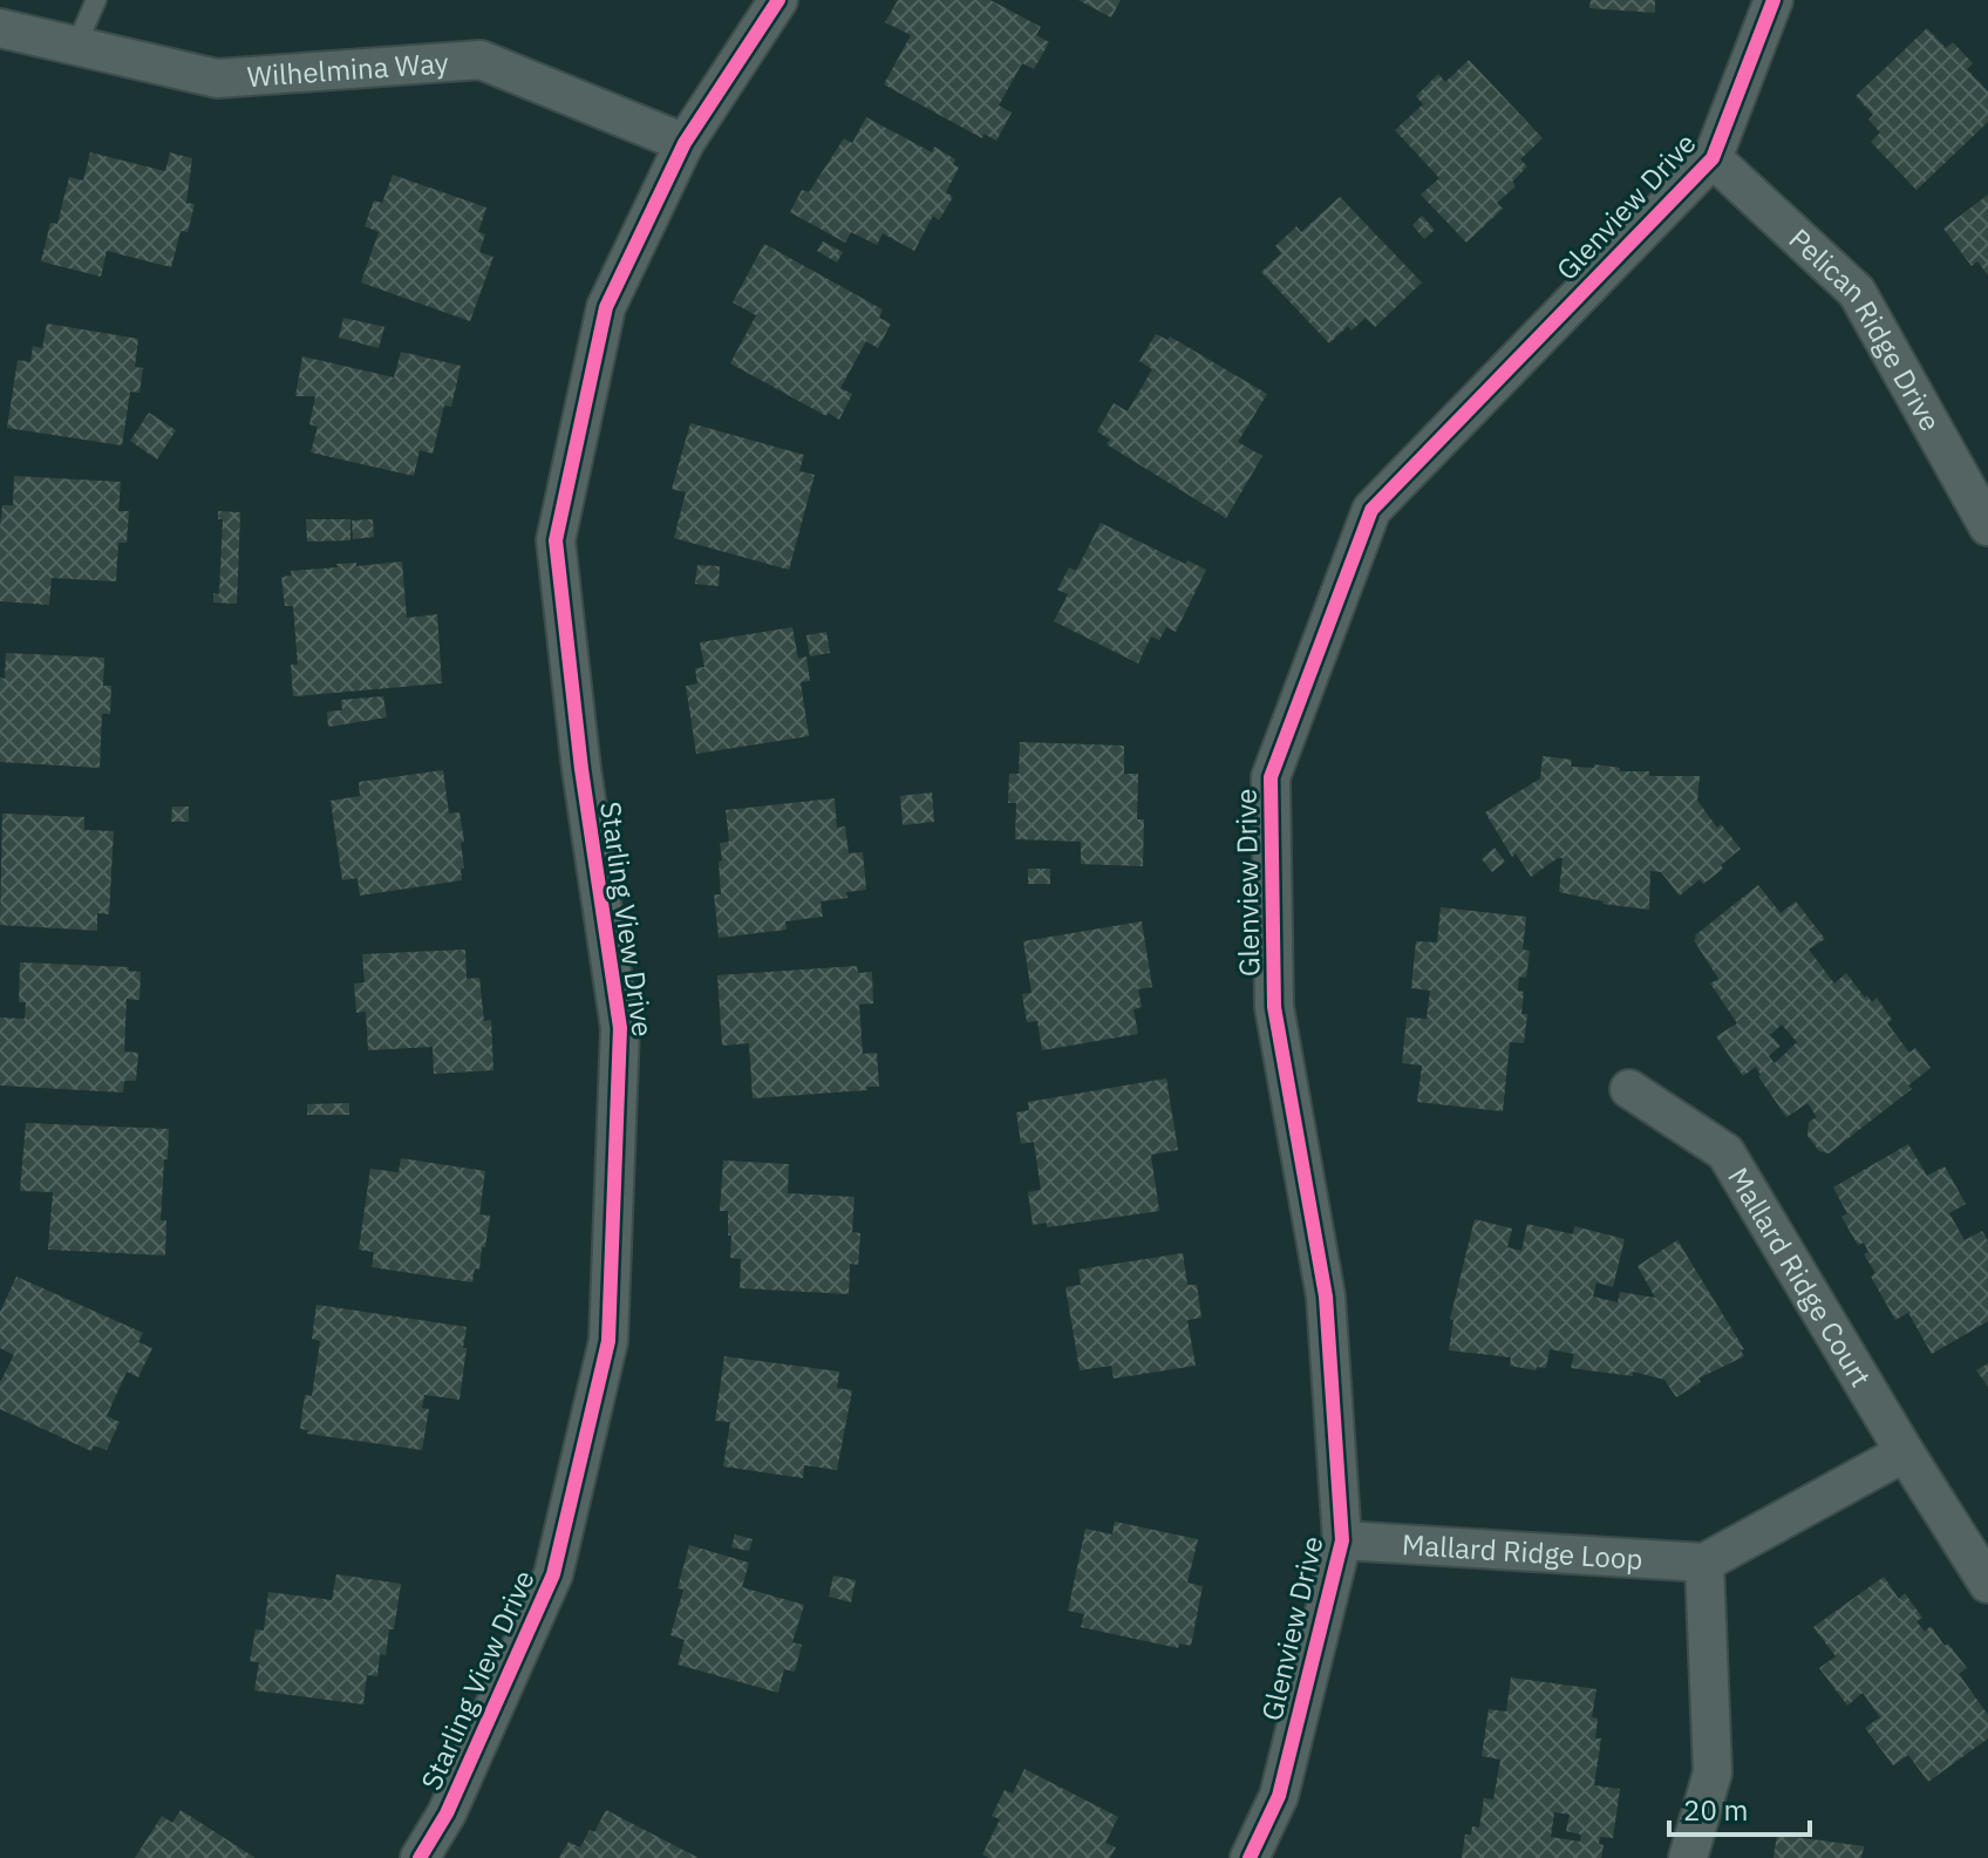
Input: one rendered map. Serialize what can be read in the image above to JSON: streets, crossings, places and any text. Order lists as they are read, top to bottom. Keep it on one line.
{"streets":{"street":["Wilhelmina Way","Glenview Drive","Pelican Ridge Drive","Starling View Drive","Mallard Ridge Court","Mallard Ridge Loop"]},"crossings":[["Wilhelmina Way","Starling View Drive"],["Glenview Drive","Pelican Ridge Drive"],["Glenview Drive","Mallard Ridge Loop"]],"scale_bar":"20 m"}
